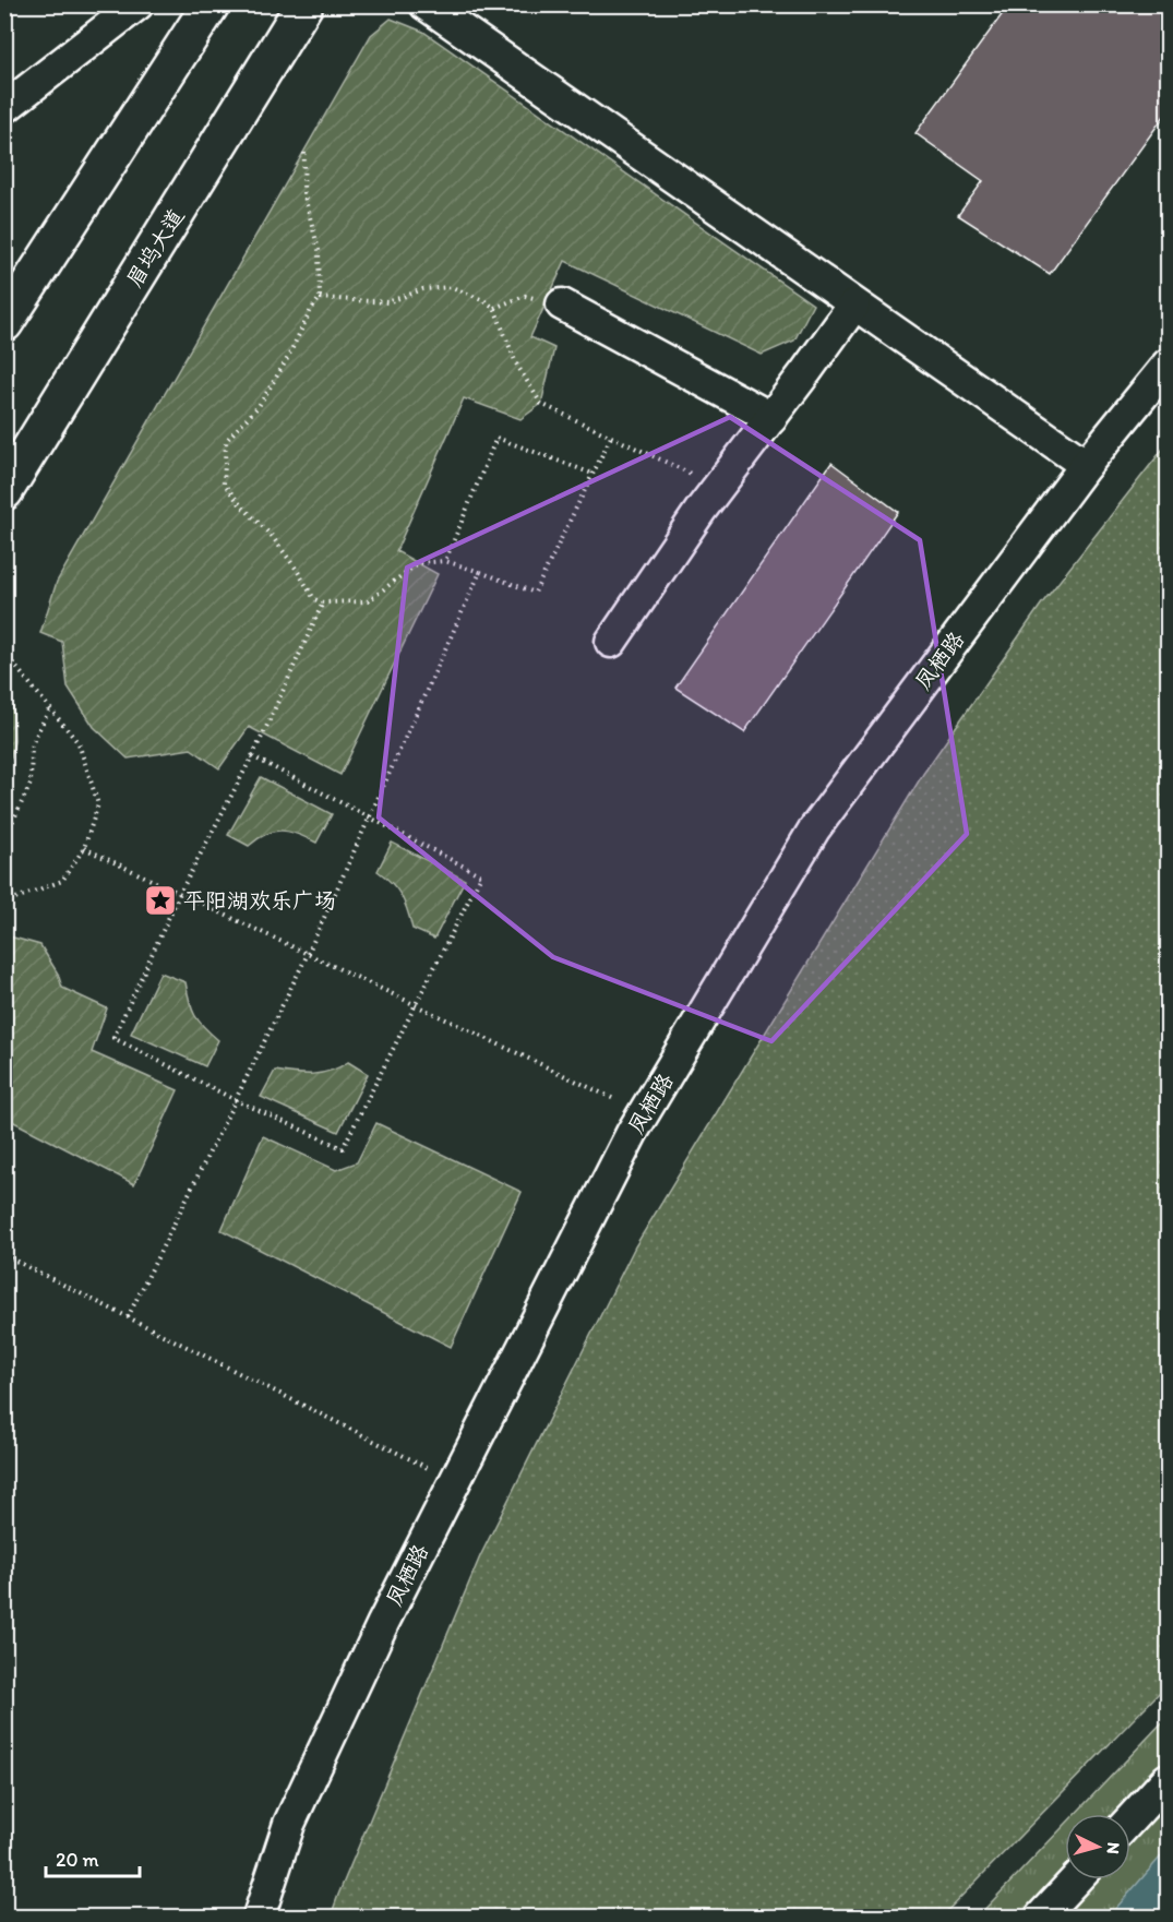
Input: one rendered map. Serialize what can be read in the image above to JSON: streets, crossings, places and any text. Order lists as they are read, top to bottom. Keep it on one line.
{"streets":{"main road":["眉坞大道"],"street":["凤栖路"]},"places":{"place":["平阳湖欢乐广场"]},"scale_bar":"20 m","north":"right"}
